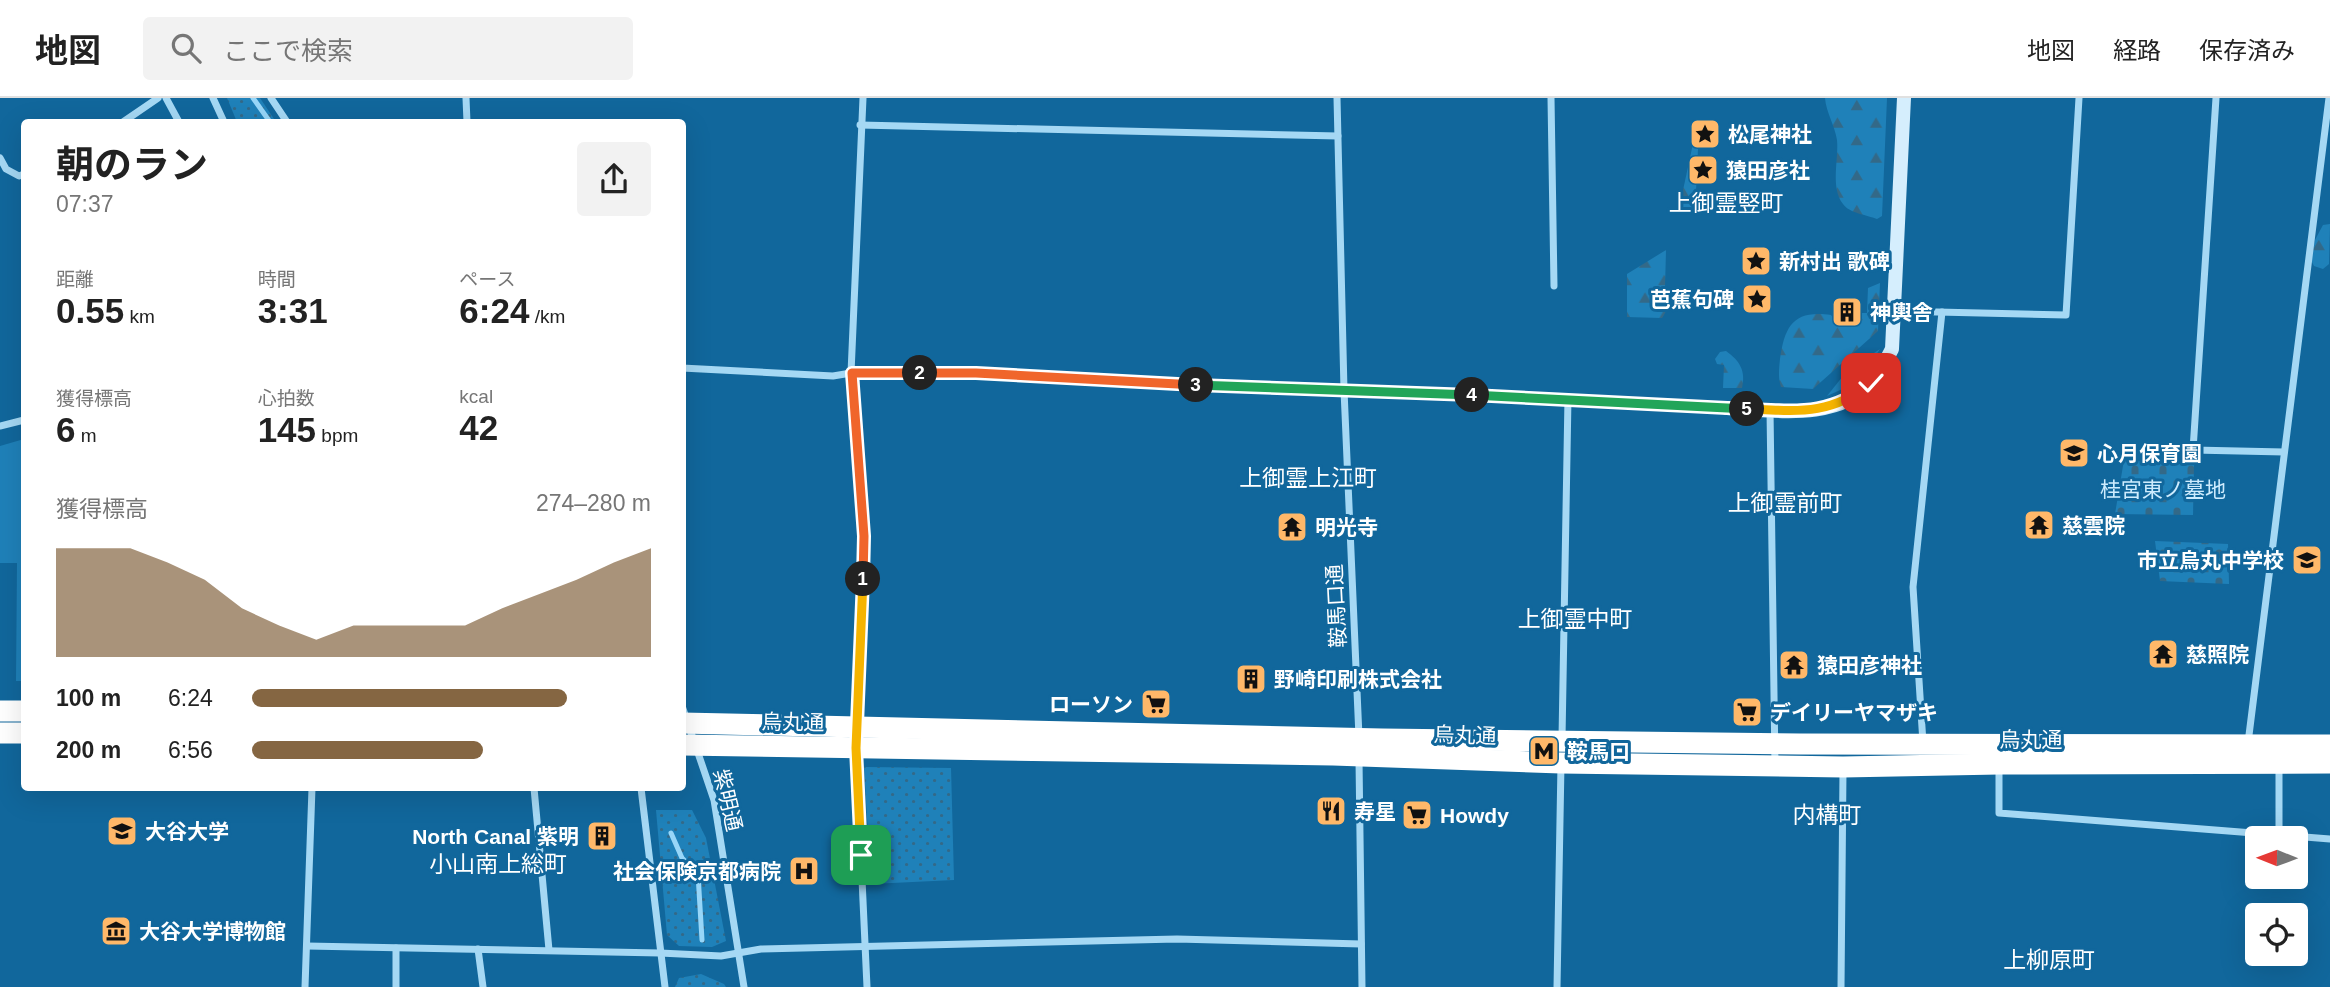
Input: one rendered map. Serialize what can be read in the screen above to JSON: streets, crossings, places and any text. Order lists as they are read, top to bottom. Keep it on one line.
{"streets":{"highway":["烏丸通"],"street":["鞍馬口通","紫明通"]},"crossings":[["鞍馬口通","烏丸通"],["烏丸通","紫明通"]],"districts":["上御霊竪町","上御霊上江町","上御霊前町","上御霊中町","内構町","小山南上総町","上柳原町"],"parks":["桂宮東ノ墓地"],"places":{"place":["松尾神社","猿田彦社","新村出 歌碑","芭蕉句碑"],"building":["神輿舎","野崎印刷株式会社","North Canal 紫明"],"school or university":["心月保育園","市立烏丸中学校","大谷大学"],"temple":["慈雲院","明光寺","慈照院","猿田彦神社"],"supermarket":["ローソン","デイリーヤマザキ","Howdy"],"metro station":["鞍馬口"],"restaurant":["寿星"],"hospital":["社会保険京都病院"],"museum":["大谷大学博物館"]},"north":"left","page":{"header":"地図","search":"ここで検索","nav":["地図","経路","保存済み"],"heading":["朝のラン","07:37"],"stats":[["距離","0.55 km"],["時間","3:31"],["ペース","6:24 /km"],["獲得標高","6 m"],["心拍数","145 bpm"],["kcal","42"]],"pins":["2","3","4","5","1"],"chart":["獲得標高","274–280 m"],"list":[{"name":"100 m","note":"6:24"},{"name":"200 m","note":"6:56"}]}}
